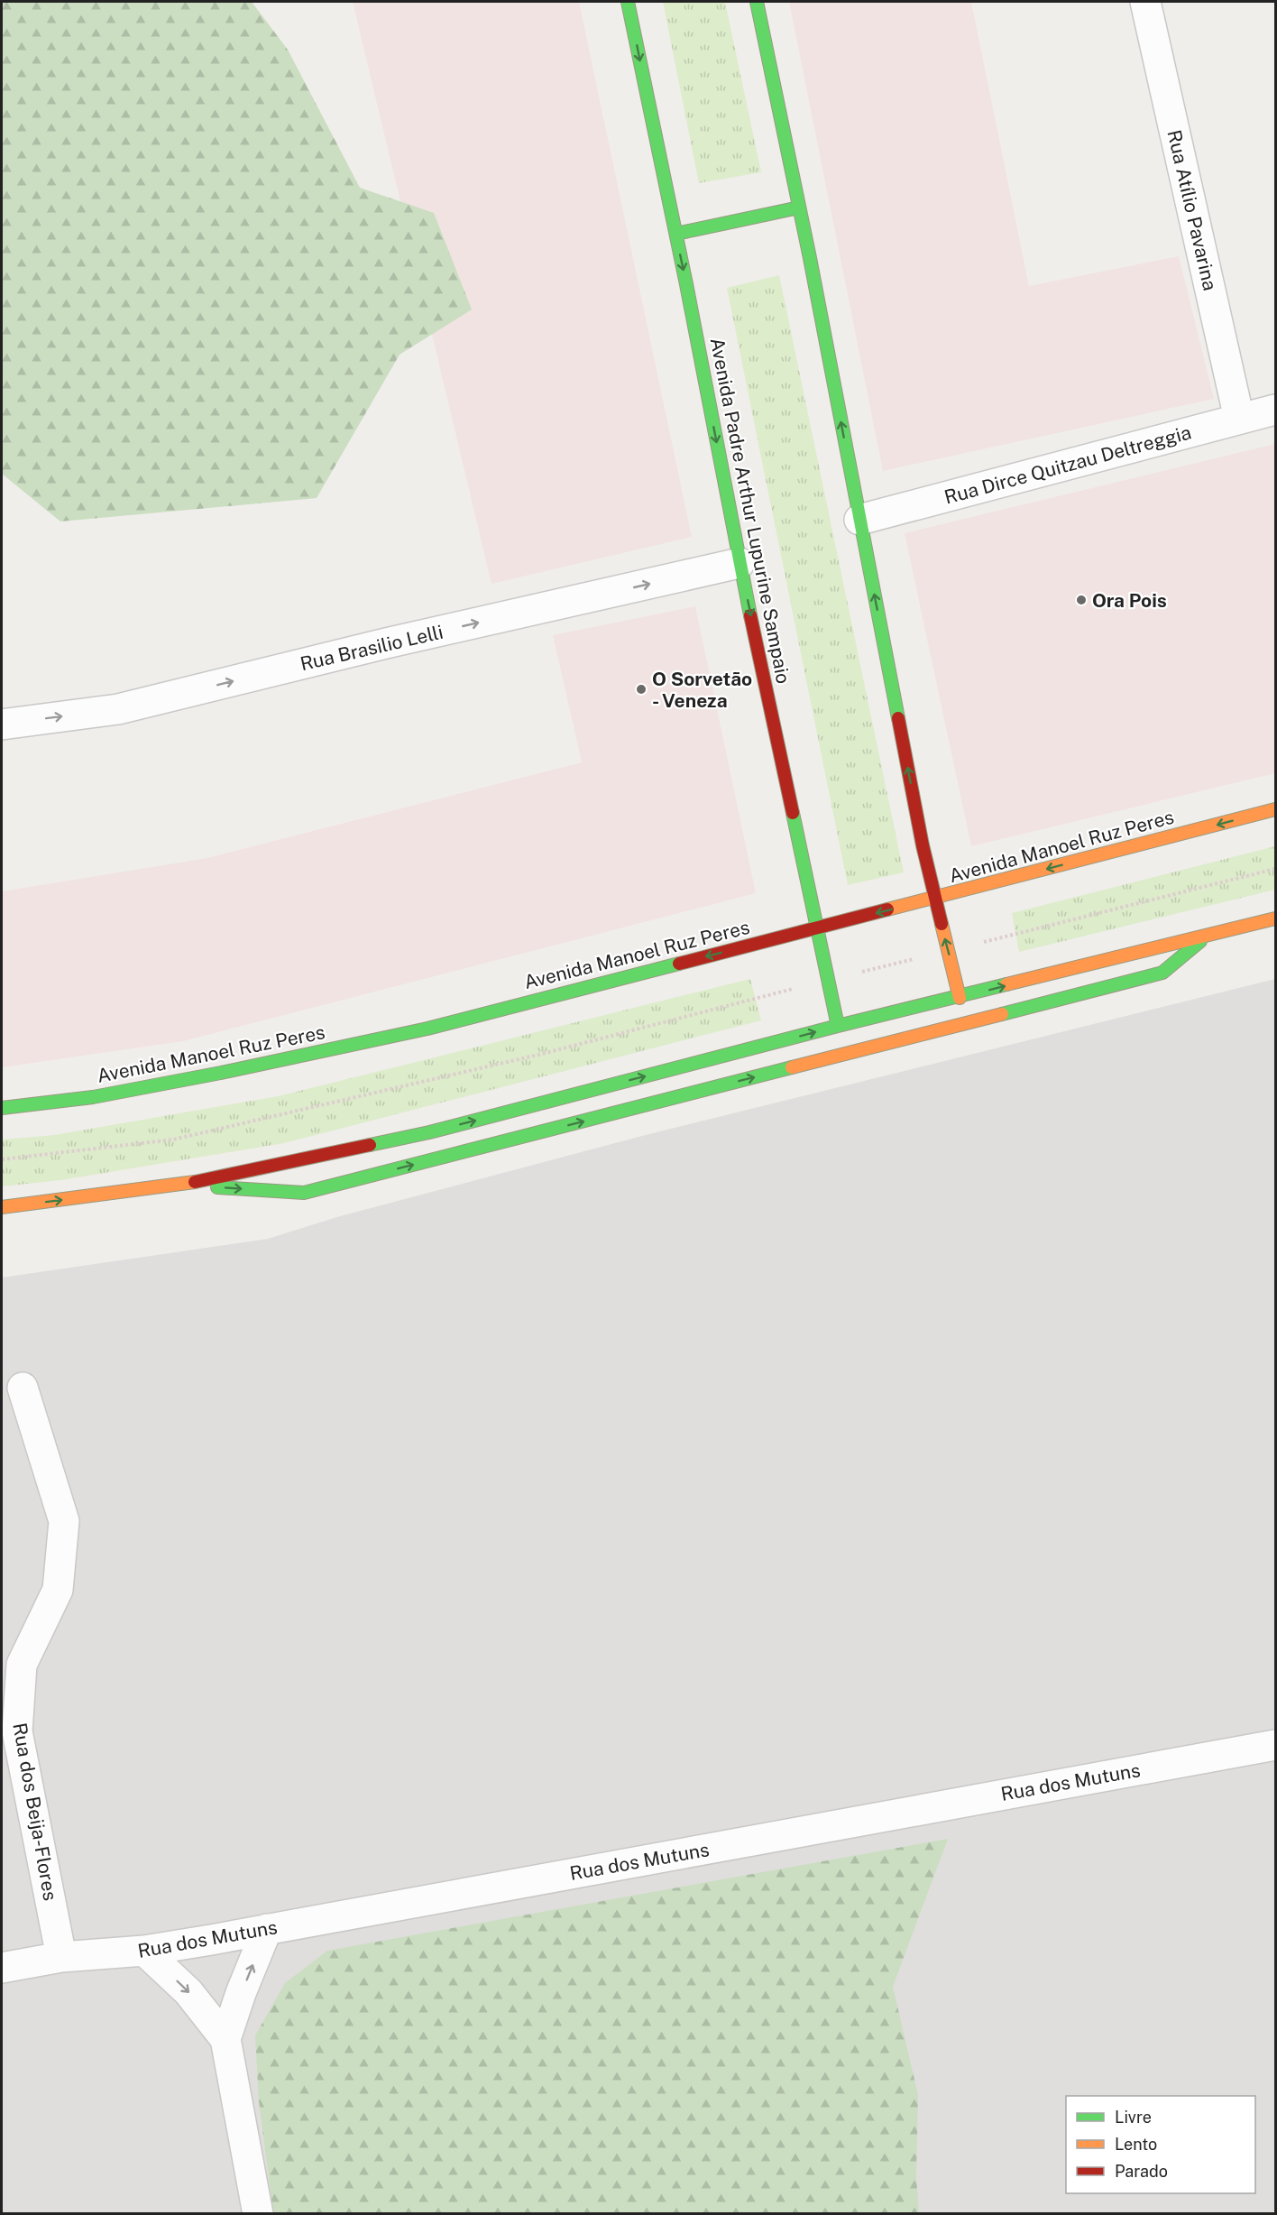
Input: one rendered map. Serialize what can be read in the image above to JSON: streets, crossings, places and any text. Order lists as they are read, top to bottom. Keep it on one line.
{"streets":{"main road":["Avenida Padre Arthur Lupurine Sampaio","Avenida Manoel Ruz Peres"],"street":["Rua Atílio Pavarina","Rua Dirce Quitzau Deltreggia","Rua Brasilio Lelli","Rua dos Mutuns","Rua dos Beija-Flores"]},"crossings":[["Rua Atílio Pavarina","Rua Dirce Quitzau Deltreggia"],["Avenida Padre Arthur Lupurine Sampaio","Rua Brasilio Lelli"],["Avenida Padre Arthur Lupurine Sampaio","Avenida Manoel Ruz Peres"],["Rua dos Mutuns","Rua dos Beija-Flores"]],"one_way":["Avenida Padre Arthur Lupurine Sampaio","Rua Brasilio Lelli"],"places":["Ora Pois","O Sorvetão - Veneza"],"legend":["Livre","Lento","Parado"]}
